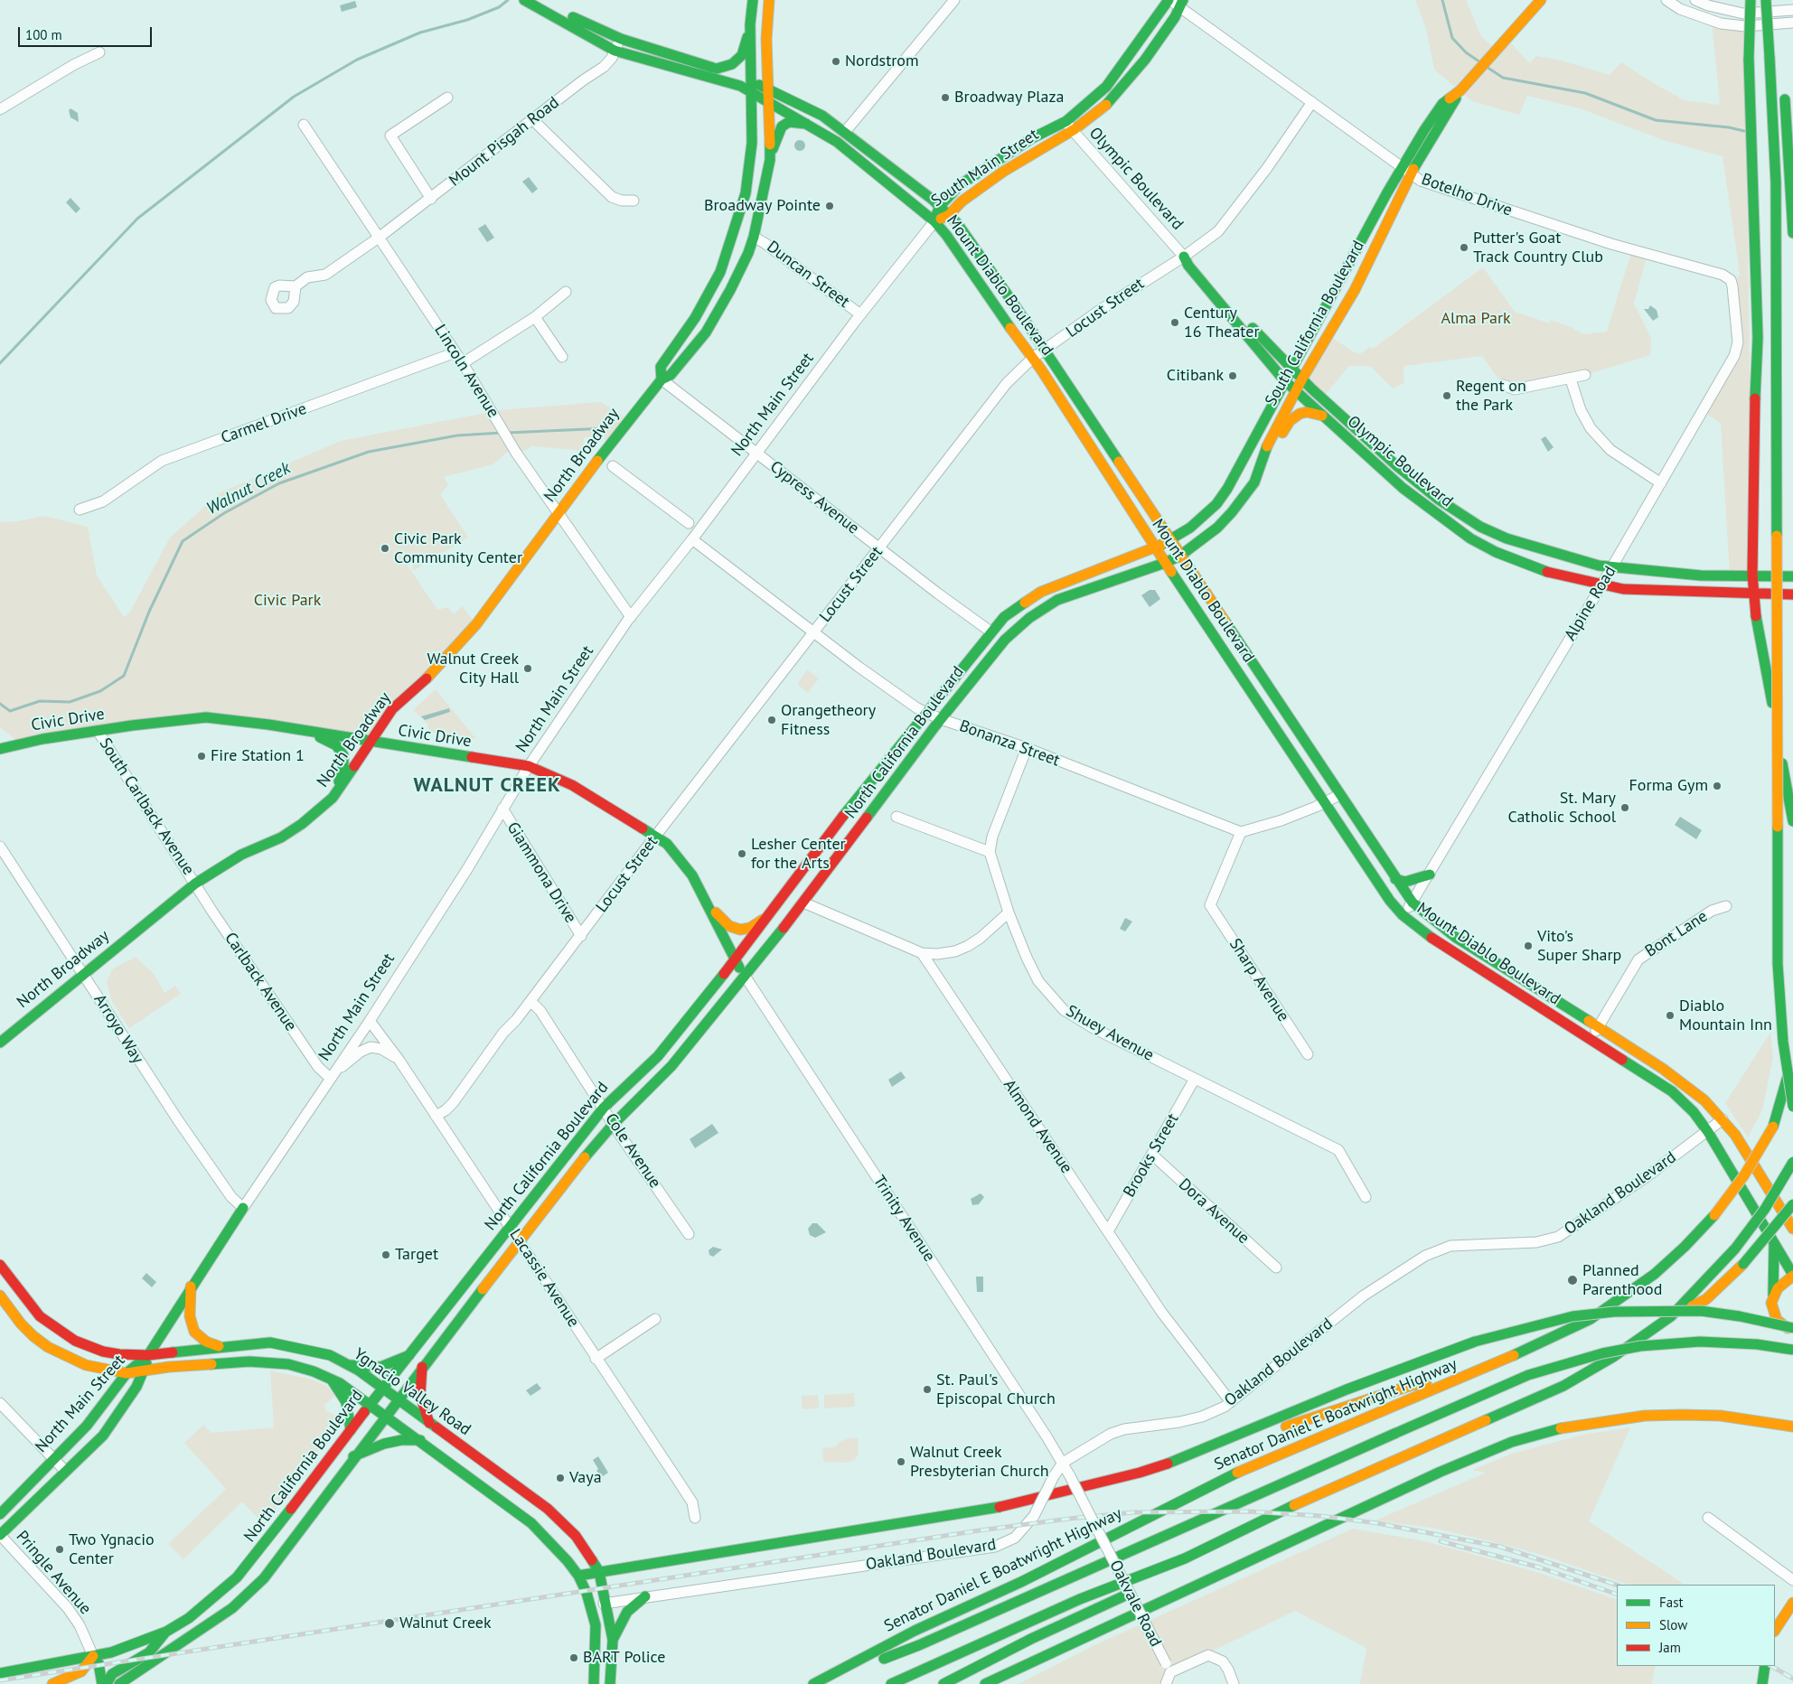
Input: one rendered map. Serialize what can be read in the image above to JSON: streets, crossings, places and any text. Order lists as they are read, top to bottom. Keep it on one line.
{"streets":{"main road":["South Main Street","Olympic Boulevard","Mount Diablo Boulevard","South California Boulevard","North Main Street","North Broadway","Civic Drive","North California Boulevard","Ygnacio Valley Road","Senator Daniel E Boatwright Highway","Pringle Avenue"],"street":["Mount Pisgah Road","Botelho Drive","Duncan Street","Locust Street","Lincoln Avenue","Carmel Drive","Cypress Avenue","Alpine Road","Bonanza Street","South Carlback Avenue","Giammona Drive","Bont Lane","Sharp Avenue","Carlback Avenue","Arroyo Way","Shuey Avenue","Almond Avenue","Cole Avenue","Brooks Street","Oakland Boulevard","Dora Avenue","Trinity Avenue","Lacassie Avenue","Oakvale Road"]},"crossings":[["Mount Pisgah Road","Mount Diablo Boulevard"],["Mount Pisgah Road","Lincoln Avenue"],["South Main Street","Olympic Boulevard"],["South Main Street","Botelho Drive"],["South Main Street","Mount Diablo Boulevard"],["South Main Street","North Main Street"],["Olympic Boulevard","Locust Street"],["Olympic Boulevard","South California Boulevard"],["Olympic Boulevard","Alpine Road"],["Botelho Drive","Locust Street"],["Botelho Drive","South California Boulevard"],["Botelho Drive","Alpine Road"],["Duncan Street","North Main Street"],["Duncan Street","North Broadway"],["Mount Diablo Boulevard","Locust Street"],["Mount Diablo Boulevard","South California Boulevard"],["Mount Diablo Boulevard","North Main Street"],["Mount Diablo Boulevard","North Broadway"],["Mount Diablo Boulevard","Alpine Road"],["Mount Diablo Boulevard","North California Boulevard"],["Mount Diablo Boulevard","Bont Lane"],["Mount Diablo Boulevard","Oakland Boulevard"],["Locust Street","Cypress Avenue"],["Locust Street","Civic Drive"],["Locust Street","Bonanza Street"],["Locust Street","Giammona Drive"],["Locust Street","Cole Avenue"],["Locust Street","Lacassie Avenue"],["South California Boulevard","North California Boulevard"],["Lincoln Avenue","North Main Street"],["Lincoln Avenue","Carmel Drive"],["Lincoln Avenue","North Broadway"],["North Main Street","Cypress Avenue"],["North Main Street","Civic Drive"],["North Main Street","Bonanza Street"],["North Main Street","Giammona Drive"],["North Main Street","Carlback Avenue"],["North Main Street","Arroyo Way"],["North Main Street","Lacassie Avenue"],["North Main Street","Ygnacio Valley Road"],["North Main Street","Pringle Avenue"],["North Broadway","Cypress Avenue"],["North Broadway","Civic Drive"],["North Broadway","South Carlback Avenue"],["North Broadway","Carlback Avenue"],["North Broadway","Arroyo Way"],["Cypress Avenue","North California Boulevard"],["Civic Drive","North California Boulevard"],["Civic Drive","South Carlback Avenue"],["Civic Drive","Trinity Avenue"],["North California Boulevard","Bonanza Street"],["North California Boulevard","Cole Avenue"],["North California Boulevard","Trinity Avenue"],["North California Boulevard","Lacassie Avenue"],["North California Boulevard","Ygnacio Valley Road"],["North California Boulevard","Pringle Avenue"],["Bonanza Street","Sharp Avenue"],["South Carlback Avenue","Carlback Avenue"],["Shuey Avenue","Brooks Street"],["Almond Avenue","Brooks Street"],["Almond Avenue","Oakland Boulevard"],["Brooks Street","Dora Avenue"],["Oakland Boulevard","Trinity Avenue"],["Oakland Boulevard","Ygnacio Valley Road"],["Oakland Boulevard","Oakvale Road"],["Trinity Avenue","Oakvale Road"]],"districts":["WALNUT CREEK"],"water":["Walnut Creek"],"parks":["Alma Park","Civic Park"],"places":["Nordstrom","Broadway Plaza","Broadway Pointe","Putter's Goat Track Country Club","Century 16 Theater","Citibank","Regent on the Park","Civic Park Community Center","Walnut Creek City Hall","Orangetheory Fitness","Fire Station 1","Forma Gym","St. Mary Catholic School","Lesher Center for the Arts","Vito's Super Sharp","Diablo Mountain Inn","Target","Planned Parenthood","St. Paul's Episcopal Church","Walnut Creek Presbyterian Church","Vaya","Two Ygnacio Center","Walnut Creek","BART Police"],"legend":["Fast","Slow","Jam"],"scale_bar":"100 m"}
